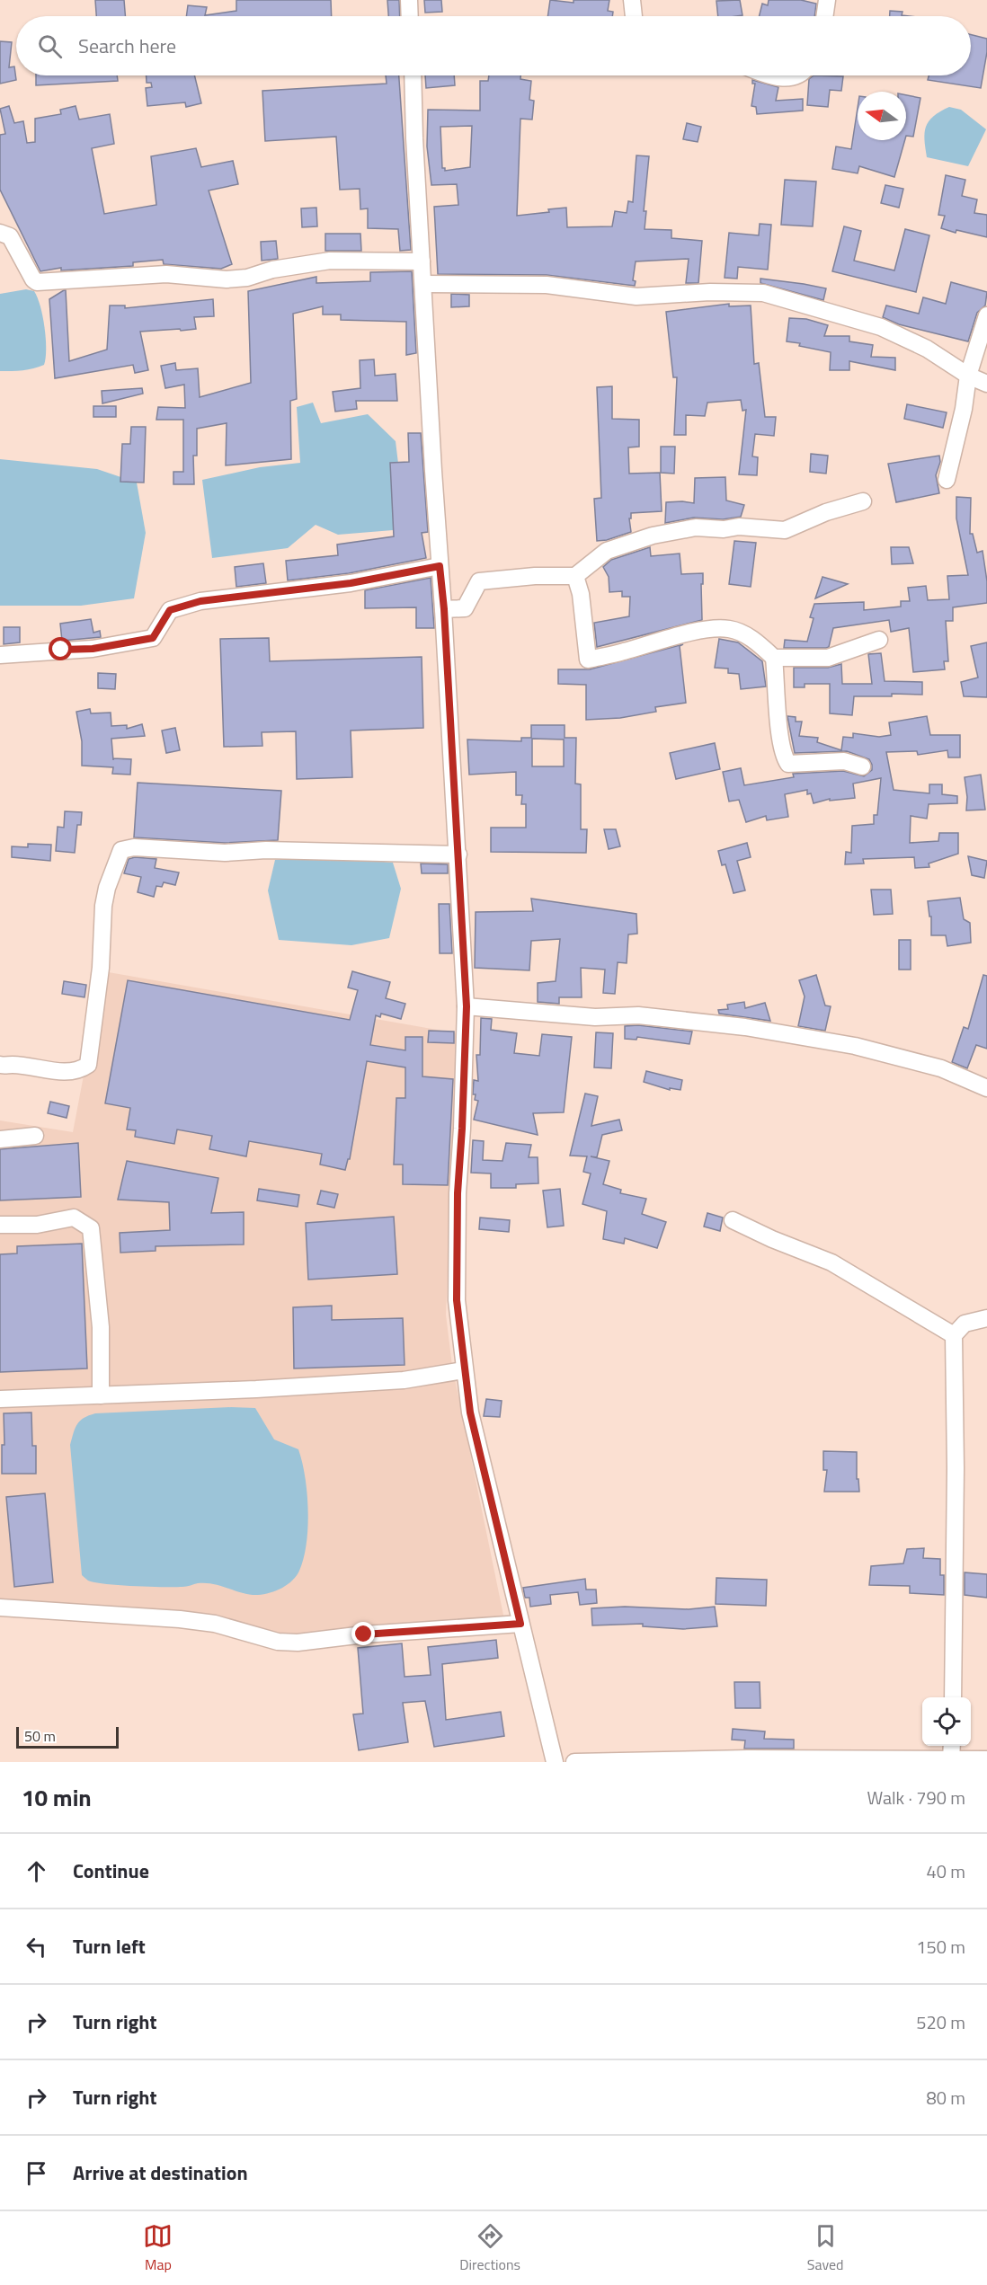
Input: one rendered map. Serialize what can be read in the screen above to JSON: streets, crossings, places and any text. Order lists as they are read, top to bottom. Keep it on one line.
{"scale_bar":"50 m","north":"left","page":{"search":"Search here","scale":"50 m","heading":["10 min","Walk · 790 m"],"list":[["Continue","40 m"],["Turn left","150 m"],["Turn right","520 m"],["Turn right","80 m"],"Arrive at destination"],"nav":["Map","Directions","Saved"]}}
